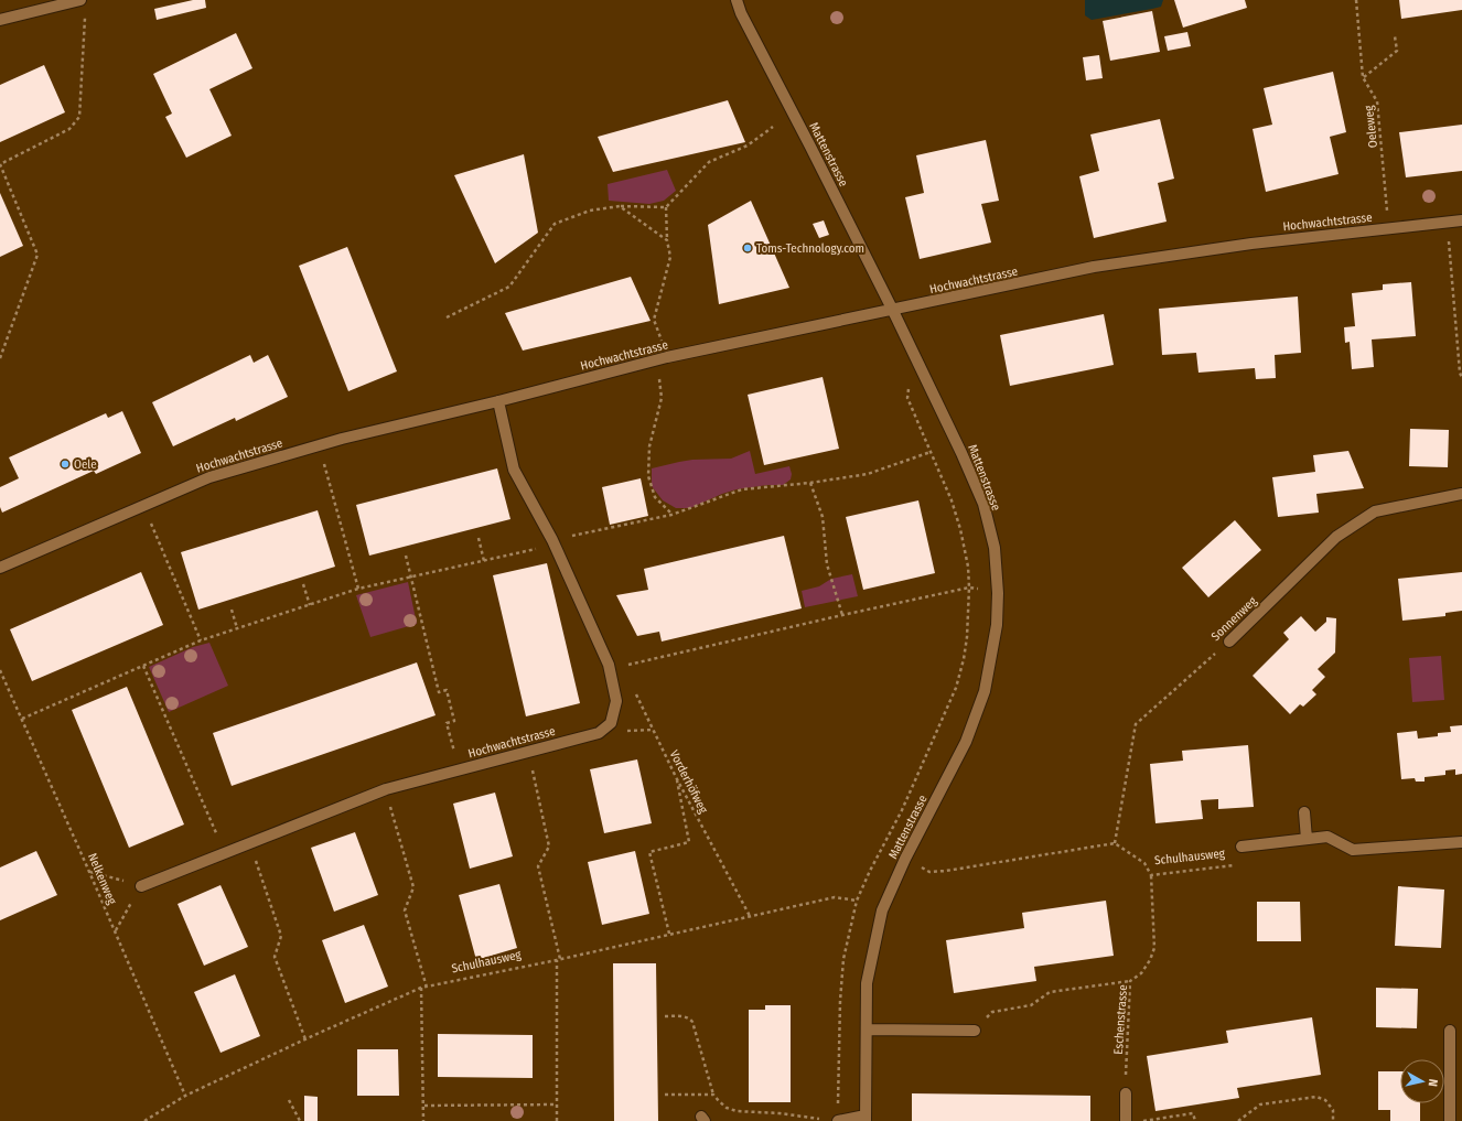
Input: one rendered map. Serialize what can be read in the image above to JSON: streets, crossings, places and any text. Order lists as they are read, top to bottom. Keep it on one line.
{"streets":{"street":["Mattenstrasse","Hochwachtstrasse","Sonnenweg","Schulhausweg"],"path":["Oeleweg","Vorderhöfweg","Nelkenweg","Eschenstrasse"]},"crossings":[["Oeleweg","Hochwachtstrasse"],["Mattenstrasse","Hochwachtstrasse"],["Sonnenweg","Schulhausweg"],["Vorderhöfweg","Schulhausweg"],["Schulhausweg","Nelkenweg"],["Schulhausweg","Eschenstrasse"]],"places":["Toms-Technology.com","Oele"],"north":"right"}
